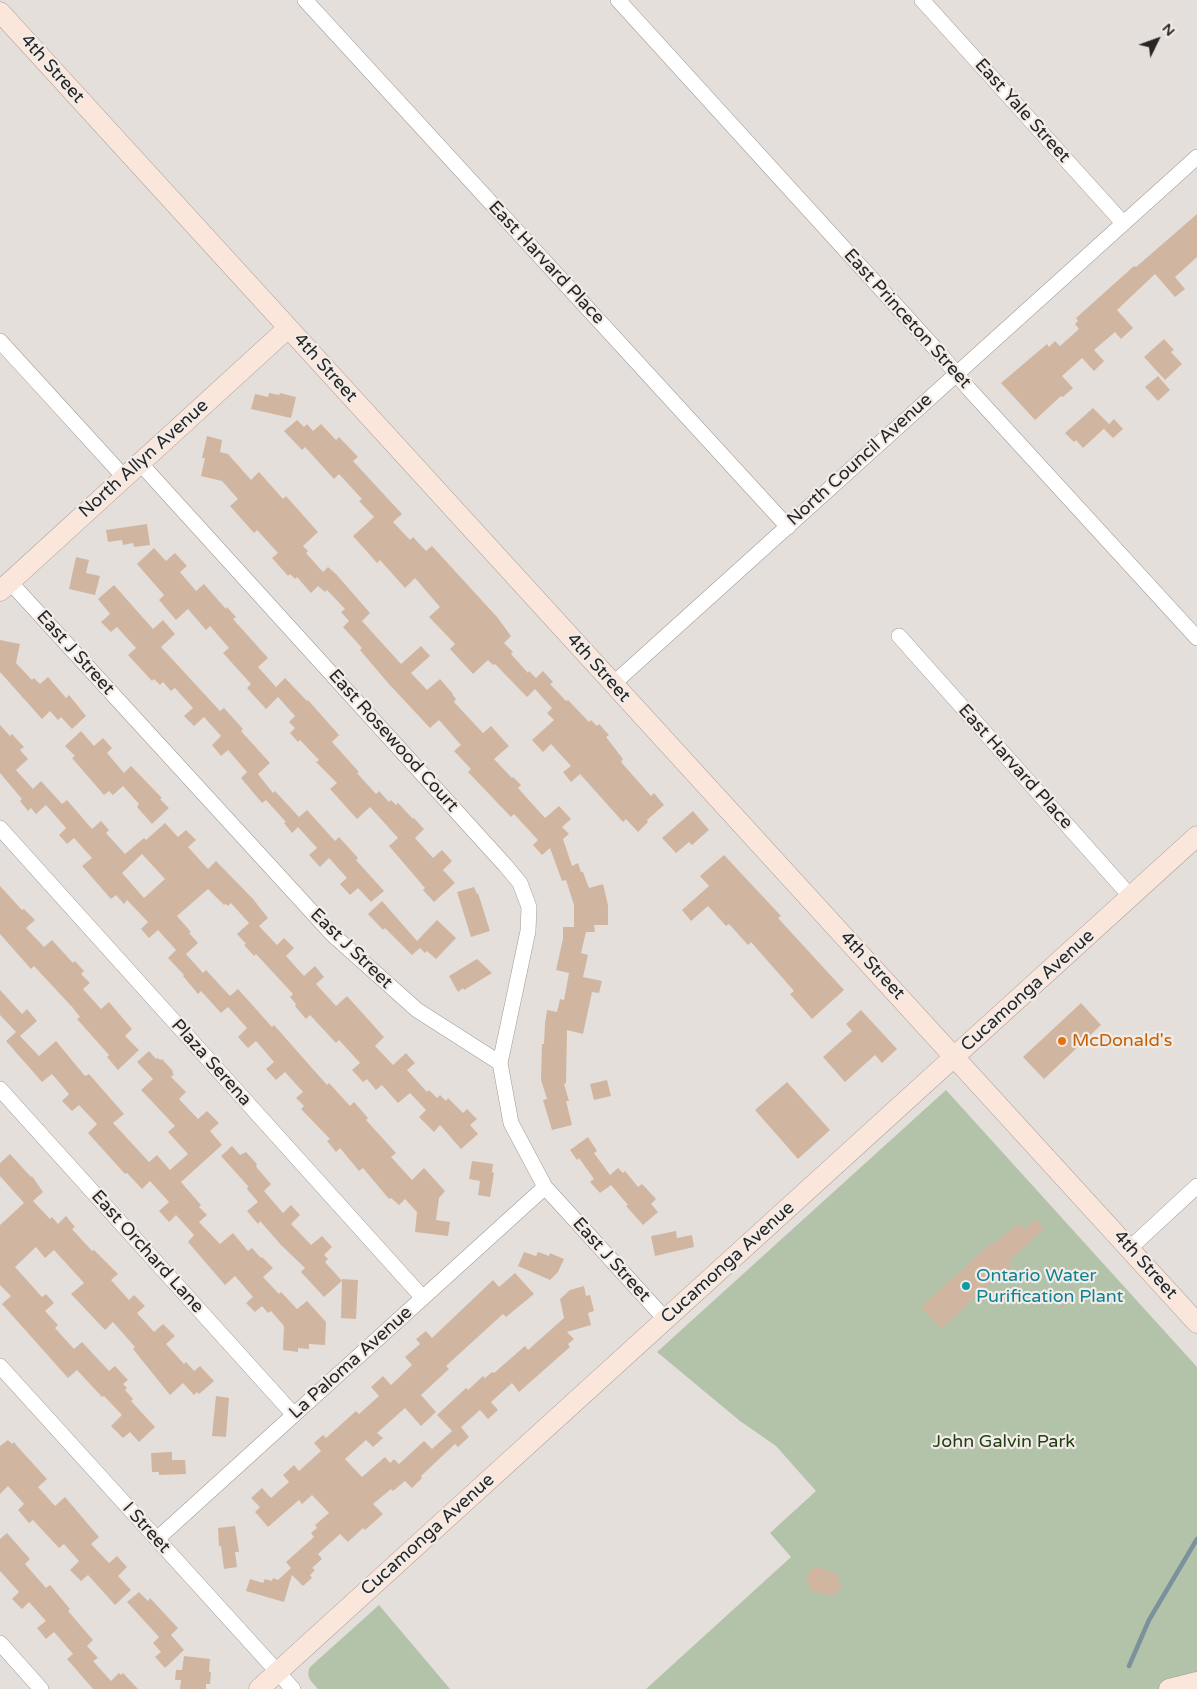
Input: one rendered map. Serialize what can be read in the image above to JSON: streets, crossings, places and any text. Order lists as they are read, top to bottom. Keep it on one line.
{"streets":{"main road":["4th Street","North Allyn Avenue","Cucamonga Avenue"],"street":["East Yale Street","East Harvard Place","East Princeton Street","North Council Avenue","East J Street","East Rosewood Court","Plaza Serena","East Orchard Lane","La Paloma Avenue","I Street"]},"crossings":[["4th Street","North Allyn Avenue"],["4th Street","North Council Avenue"],["4th Street","Cucamonga Avenue"],["East Yale Street","North Council Avenue"],["East Harvard Place","North Council Avenue"],["East Harvard Place","Cucamonga Avenue"],["East Princeton Street","North Council Avenue"],["North Allyn Avenue","East J Street"],["North Allyn Avenue","East Rosewood Court"],["East J Street","East Rosewood Court"],["East J Street","Cucamonga Avenue"],["East J Street","La Paloma Avenue"],["Cucamonga Avenue","I Street"],["Plaza Serena","La Paloma Avenue"],["East Orchard Lane","La Paloma Avenue"],["La Paloma Avenue","I Street"]],"parks":["John Galvin Park"],"places":["McDonald's","Ontario Water Purification Plant"],"north":"top right"}
